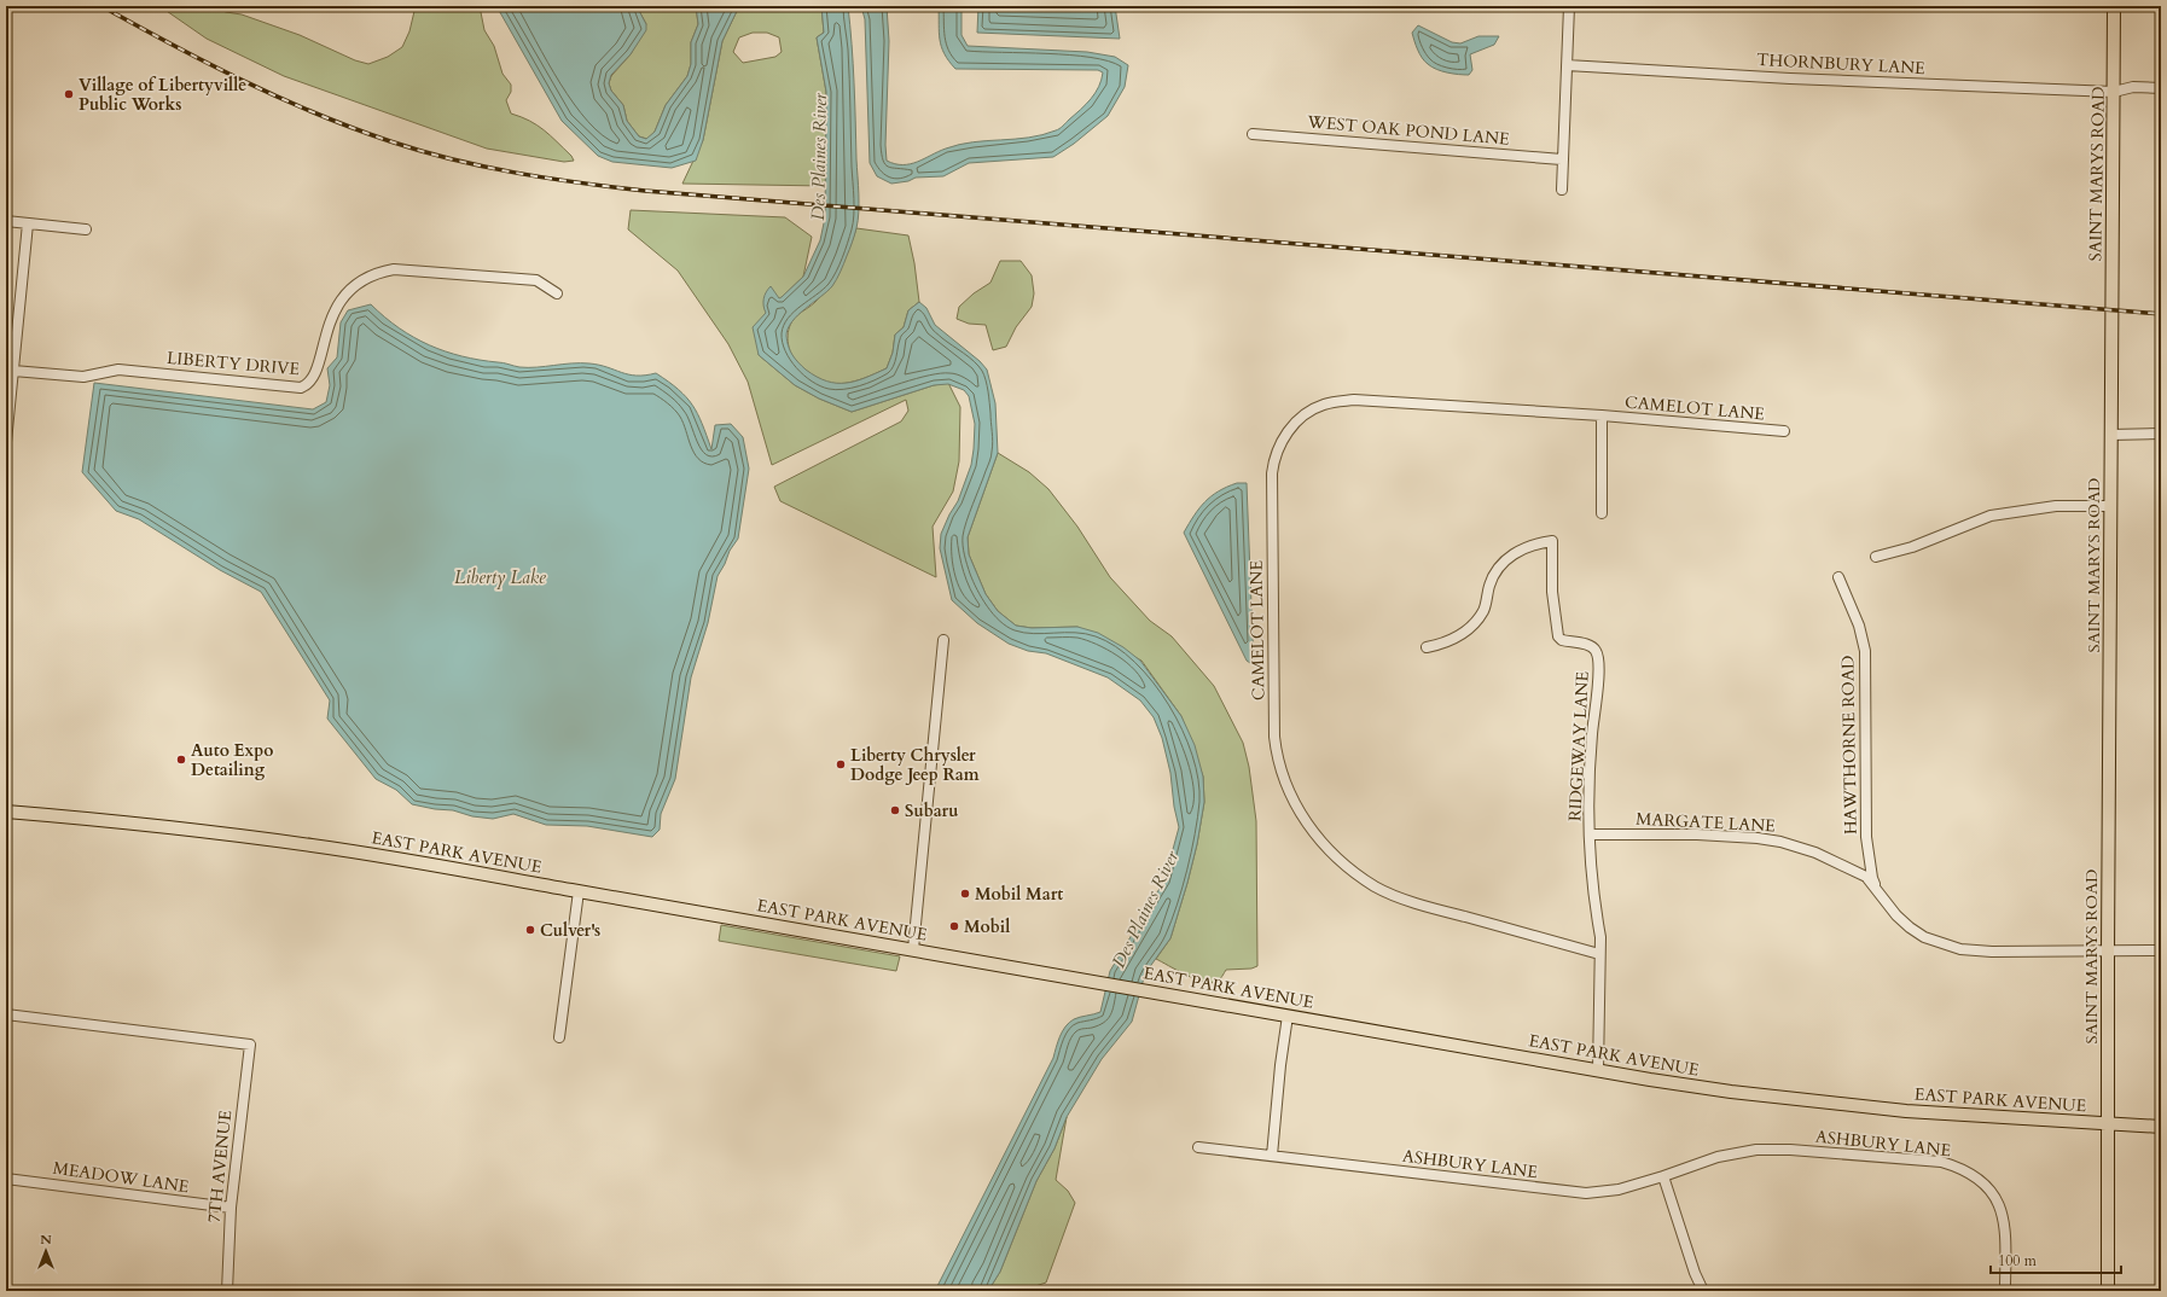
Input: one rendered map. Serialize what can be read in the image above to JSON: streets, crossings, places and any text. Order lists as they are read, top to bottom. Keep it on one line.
{"streets":{"main road":["SAINT MARYS ROAD","EAST PARK AVENUE"],"street":["THORNBURY LANE","WEST OAK POND LANE","LIBERTY DRIVE","CAMELOT LANE","HAWTHORNE ROAD","RIDGEWAY LANE","MARGATE LANE","ASHBURY LANE","7TH AVENUE","MEADOW LANE"]},"crossings":[["THORNBURY LANE","SAINT MARYS ROAD"],["SAINT MARYS ROAD","MARGATE LANE"],["SAINT MARYS ROAD","EAST PARK AVENUE"],["CAMELOT LANE","RIDGEWAY LANE"],["HAWTHORNE ROAD","MARGATE LANE"],["RIDGEWAY LANE","MARGATE LANE"],["RIDGEWAY LANE","EAST PARK AVENUE"],["7TH AVENUE","MEADOW LANE"]],"water":["Des Plaines River","Liberty Lake"],"places":["Village of Libertyville Public Works","Auto Expo Detailing","Liberty Chrysler Dodge Jeep Ram","Subaru","Mobil Mart","Mobil","Culver's"],"scale_bar":"100 m","north":"top"}
